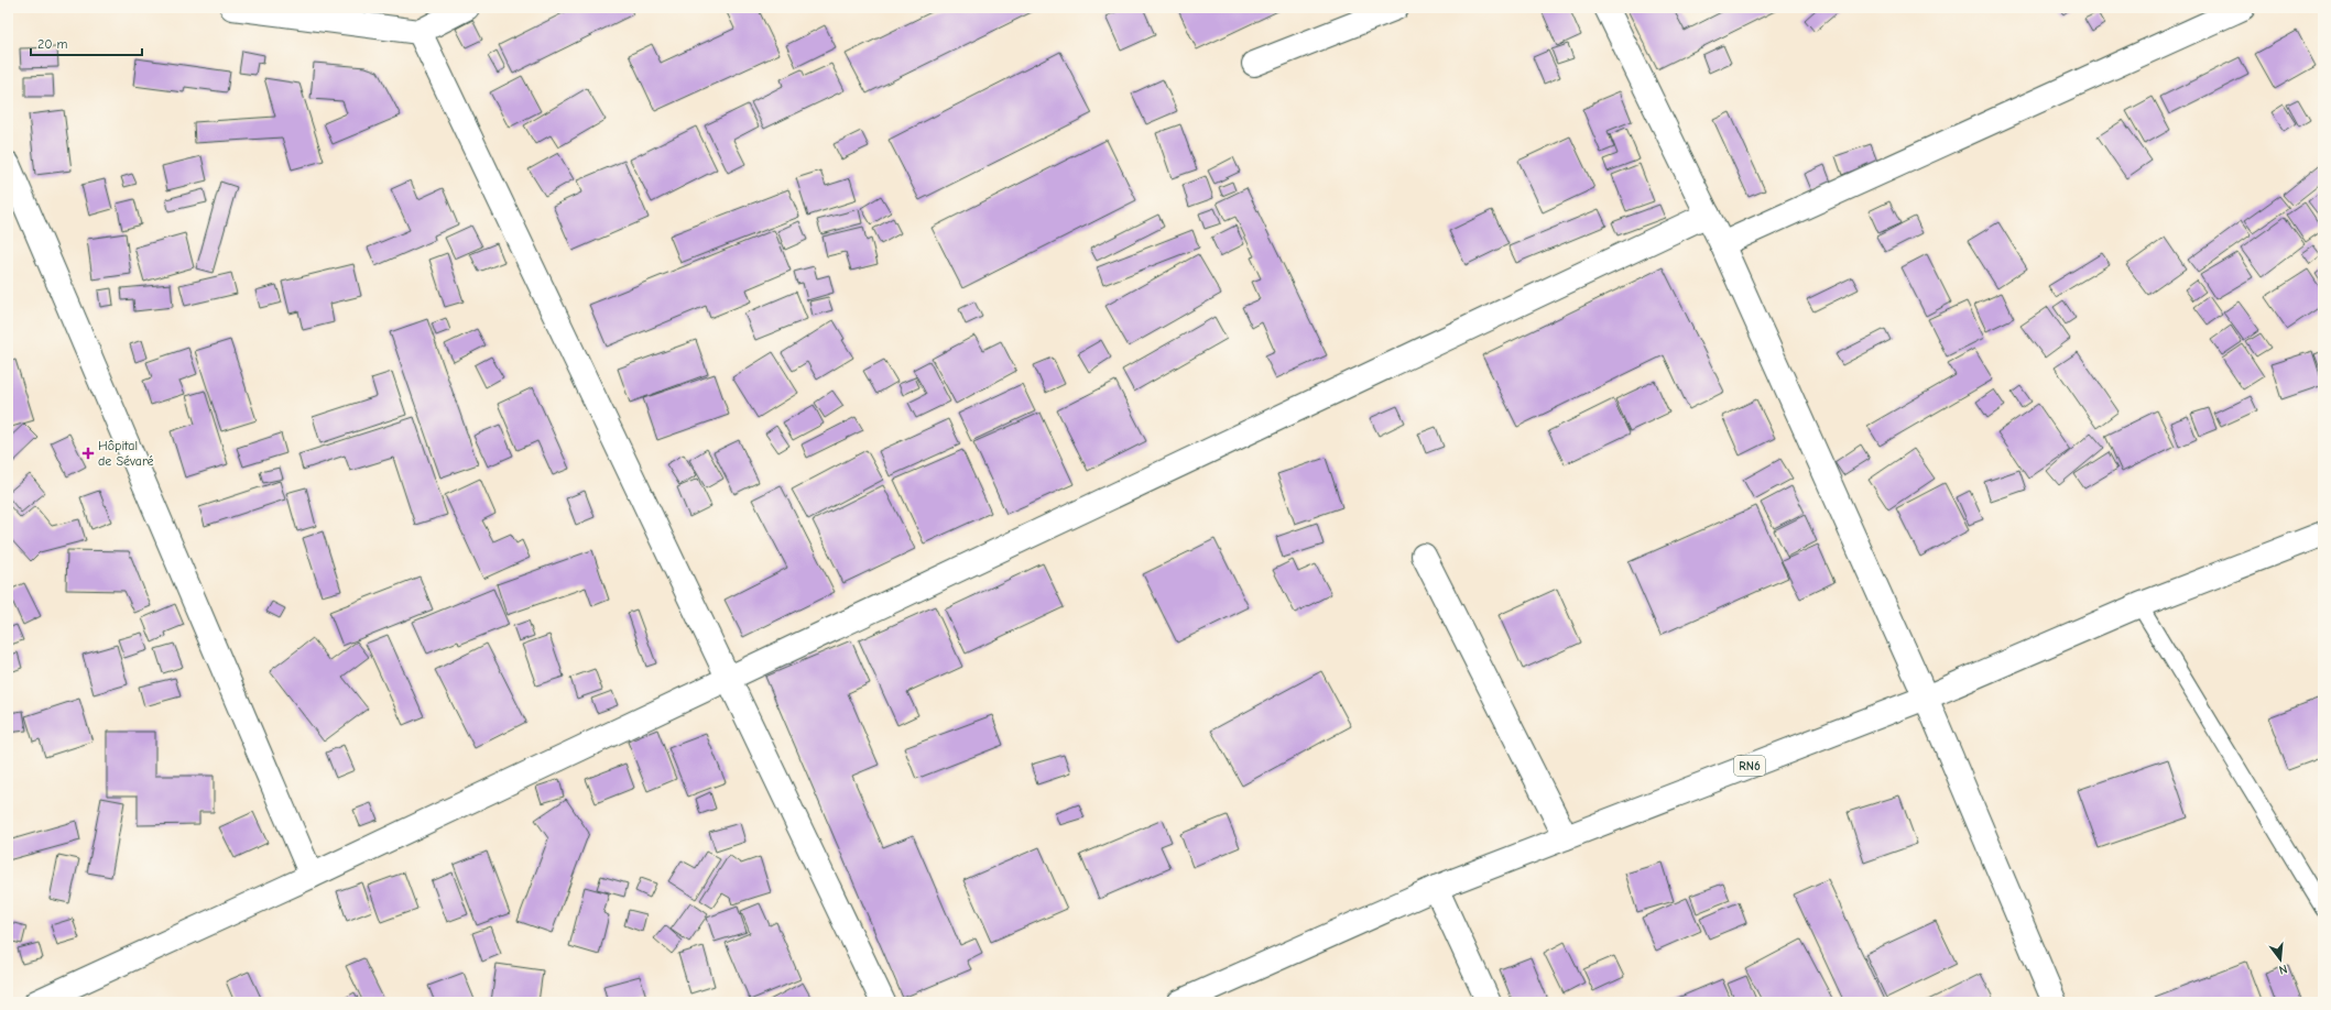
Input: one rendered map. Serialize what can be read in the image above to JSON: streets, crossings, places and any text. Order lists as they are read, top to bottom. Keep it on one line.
{"streets":{"street":["RN6"]},"places":{"health":["Hôpital de Sévaré"]},"scale_bar":"20 m","north":"bottom"}
